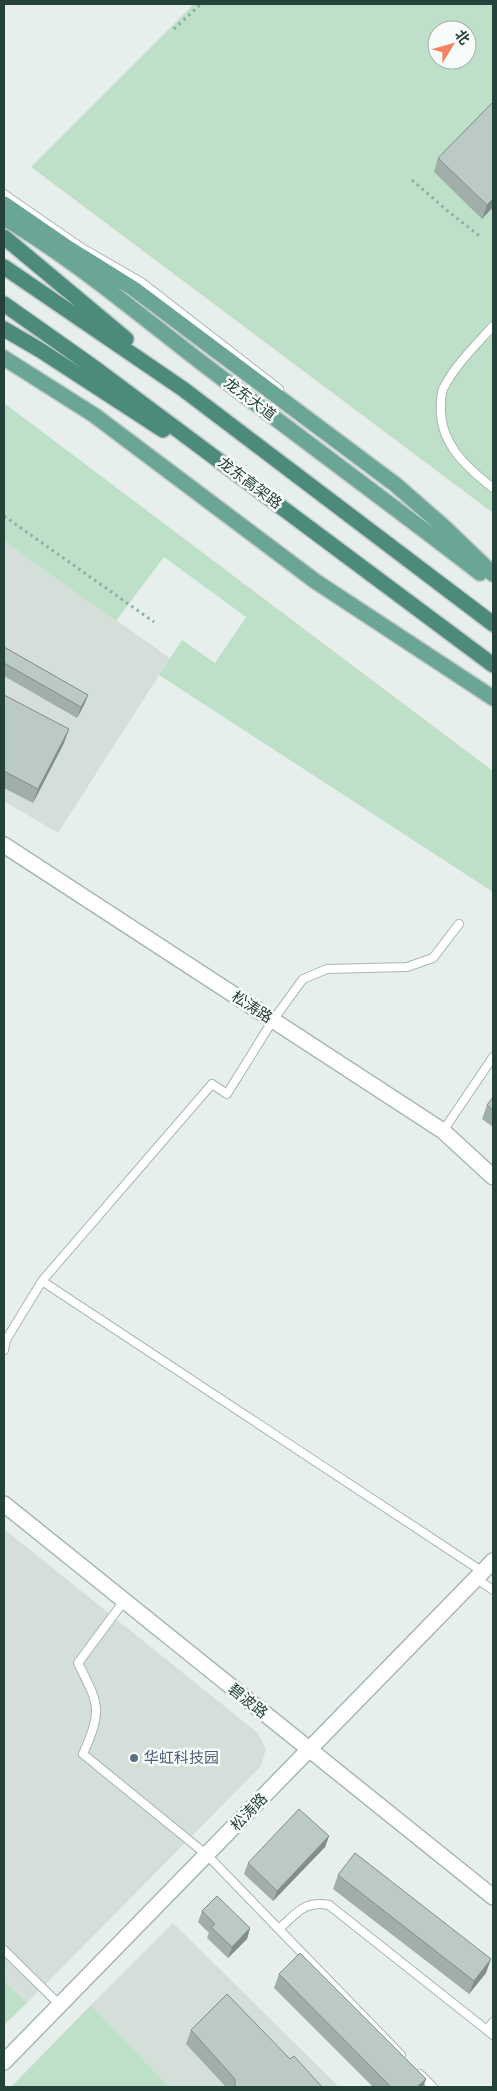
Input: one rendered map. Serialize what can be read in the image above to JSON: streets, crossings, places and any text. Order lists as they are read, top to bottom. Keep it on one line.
{"streets":{"highway":["龙东高架路"],"main road":["龙东大道"],"street":["松涛路","碧波路"]},"crossings":[["松涛路","碧波路"]],"places":["华虹科技园"],"north":"top right"}
